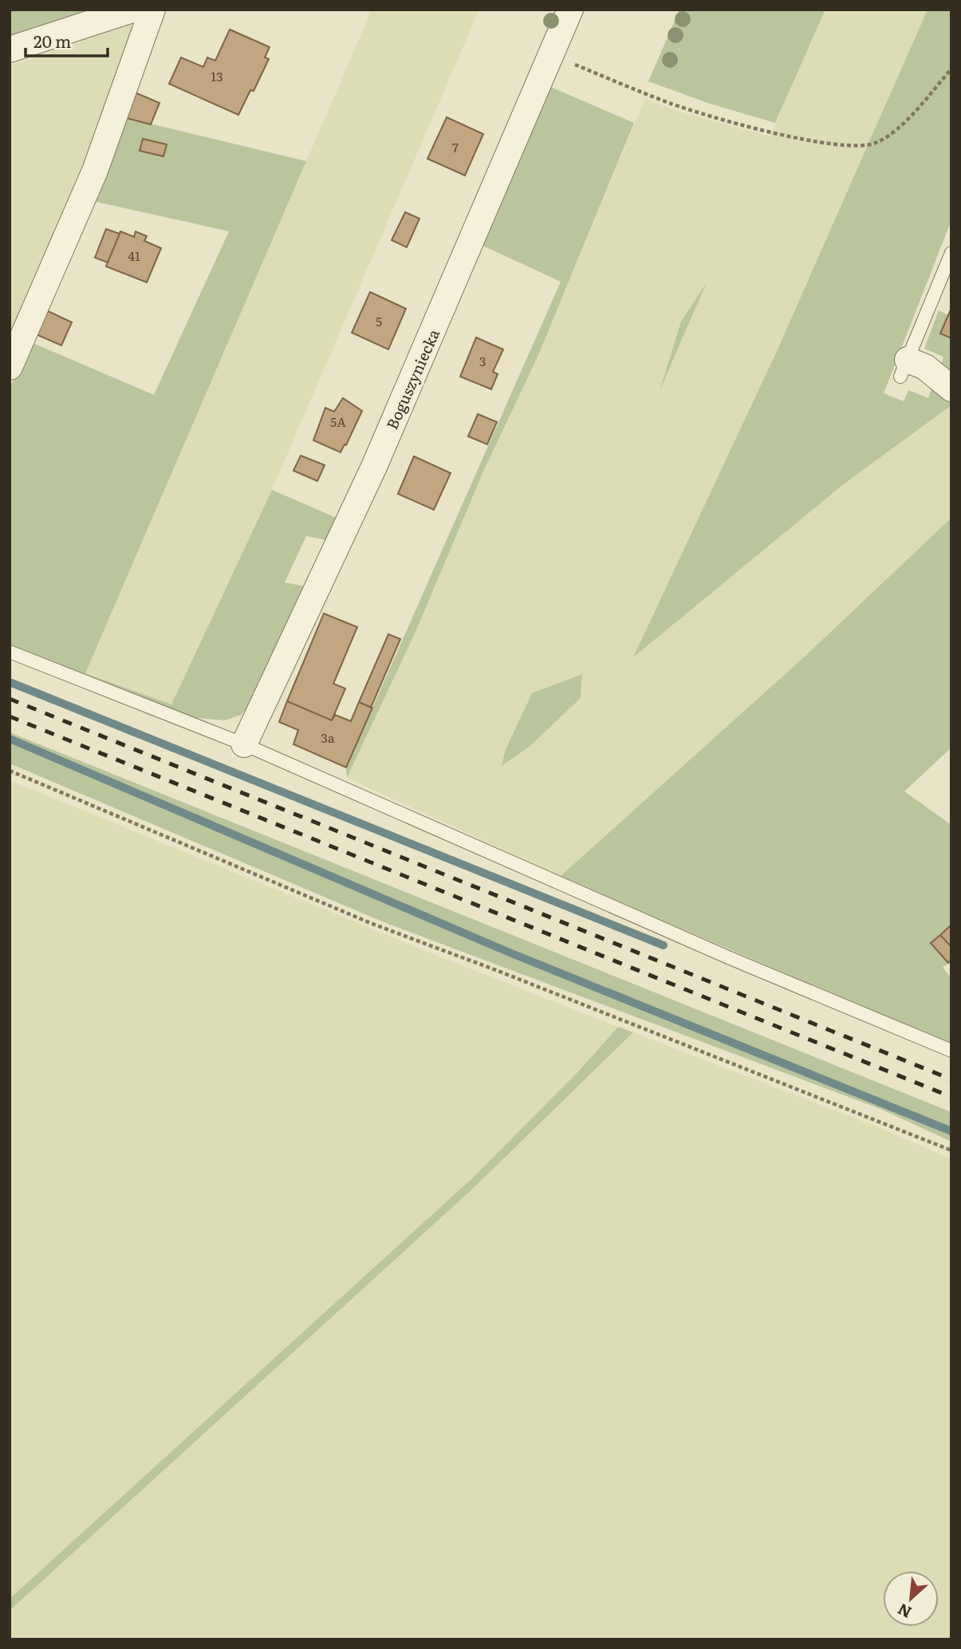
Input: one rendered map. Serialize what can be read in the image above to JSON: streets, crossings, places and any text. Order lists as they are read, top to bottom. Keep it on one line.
{"streets":{"street":["Boguszyniecka"]},"house_numbers":["13","7","41","5","3","5A","3a"],"scale_bar":"20 m","north":"bottom left"}
